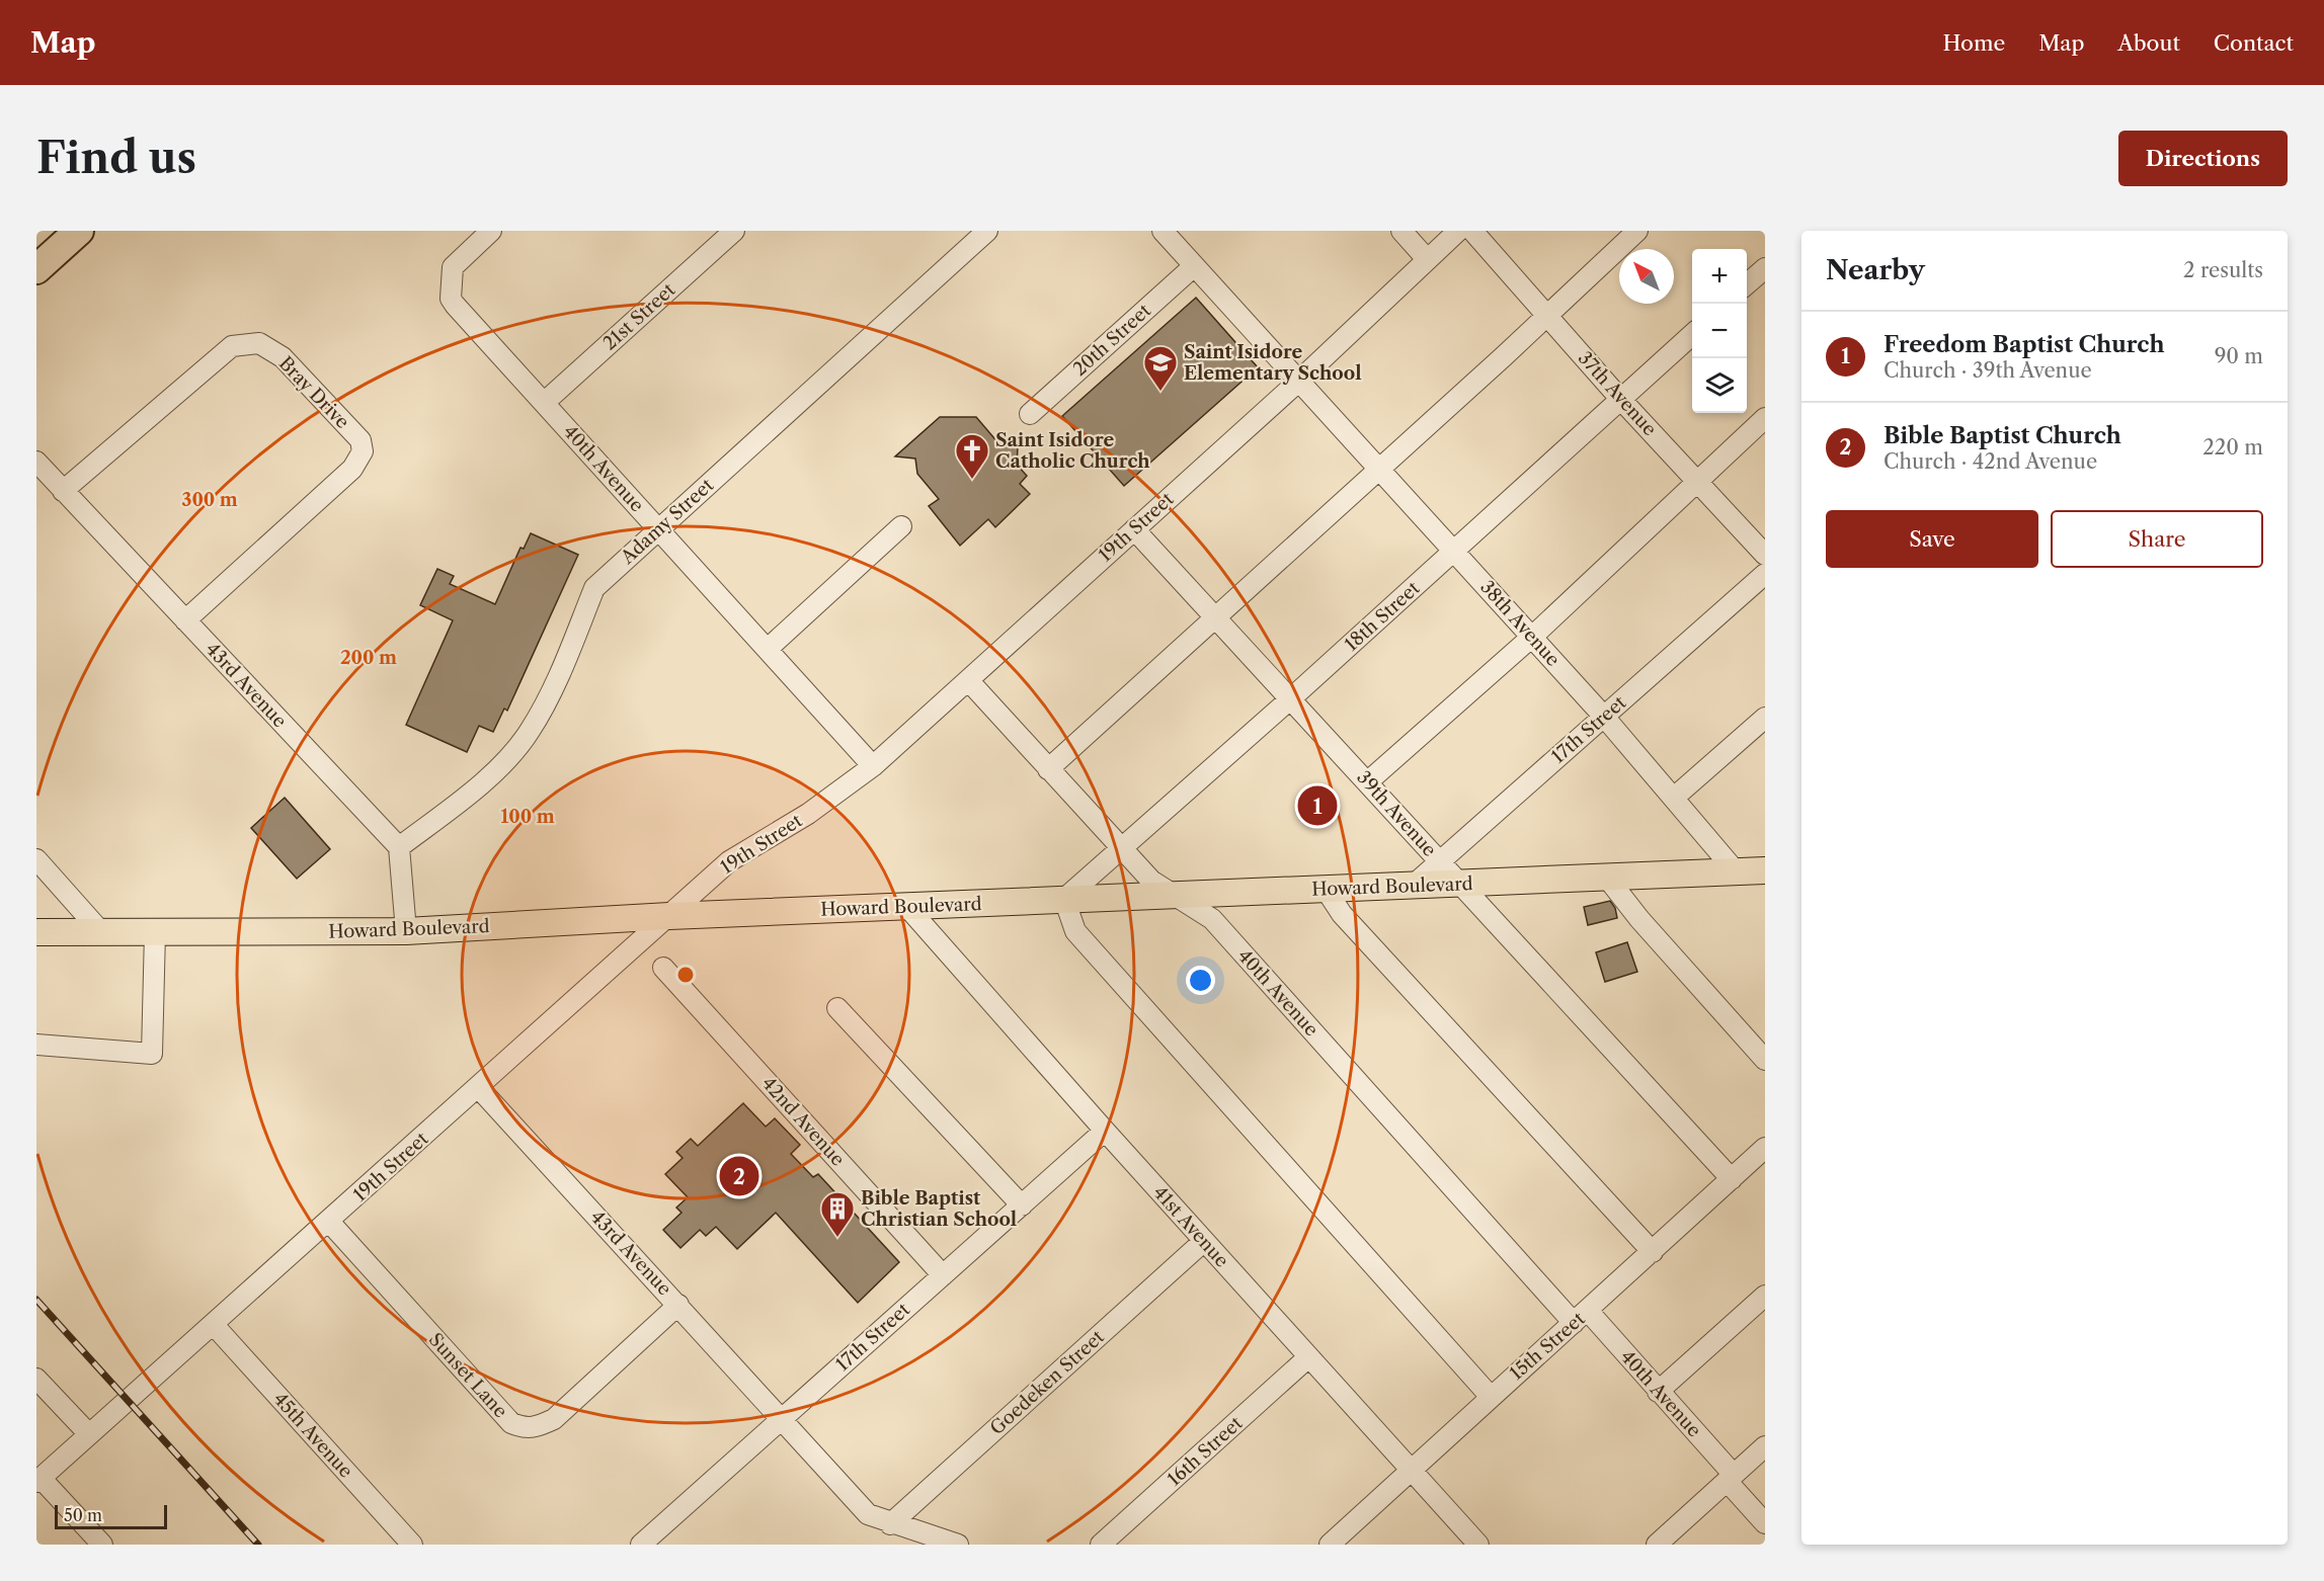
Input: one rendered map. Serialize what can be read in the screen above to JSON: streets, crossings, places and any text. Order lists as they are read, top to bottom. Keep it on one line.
{"streets":{"main road":["Howard Boulevard"],"street":["21st Street","20th Street","Bray Drive","37th Avenue","40th Avenue","Adamy Street","19th Street","18th Street","38th Avenue","43rd Avenue","17th Street","39th Avenue","42nd Avenue","41st Avenue","15th Street","Sunset Lane","Goedeken Street","45th Avenue","16th Street"]},"crossings":[["21st Street","40th Avenue"],["20th Street","38th Avenue"],["Bray Drive","43rd Avenue"],["37th Avenue","18th Street"],["40th Avenue","Adamy Street"],["40th Avenue","19th Street"],["40th Avenue","18th Street"],["40th Avenue","Howard Boulevard"],["40th Avenue","15th Street"],["Adamy Street","43rd Avenue"],["19th Street","38th Avenue"],["19th Street","43rd Avenue"],["19th Street","39th Avenue"],["19th Street","Howard Boulevard"],["19th Street","Sunset Lane"],["19th Street","45th Avenue"],["18th Street","38th Avenue"],["18th Street","39th Avenue"],["18th Street","Howard Boulevard"],["38th Avenue","17th Street"],["38th Avenue","Howard Boulevard"],["43rd Avenue","17th Street"],["43rd Avenue","Sunset Lane"],["43rd Avenue","Goedeken Street"],["17th Street","39th Avenue"],["17th Street","Howard Boulevard"],["17th Street","42nd Avenue"],["17th Street","41st Avenue"],["39th Avenue","Howard Boulevard"],["39th Avenue","15th Street"],["Howard Boulevard","41st Avenue"],["41st Avenue","15th Street"],["41st Avenue","Goedeken Street"],["41st Avenue","16th Street"]],"places":{"school or university":["Saint Isidore Elementary School"],"church":["Saint Isidore Catholic Church"],"building":["Bible Baptist Christian School"]},"scale_bar":"50 m","north":"top left","page":{"header":"Map","nav":["Home","Map","About","Contact"],"buttons":["Directions",["Save","Share"]],"title":"Find us","heading":["Nearby","2 results"],"map_buttons":["+","−"],"list":[{"mark":"1","name":"Freedom Baptist Church","note":"Church · 39th Avenue","value":"90 m"},{"mark":"2","name":"Bible Baptist Church","note":"Church · 42nd Avenue","value":"220 m"}],"pins":["1","2"],"scale":"50 m"},"rings":["300 m","200 m","100 m"]}
